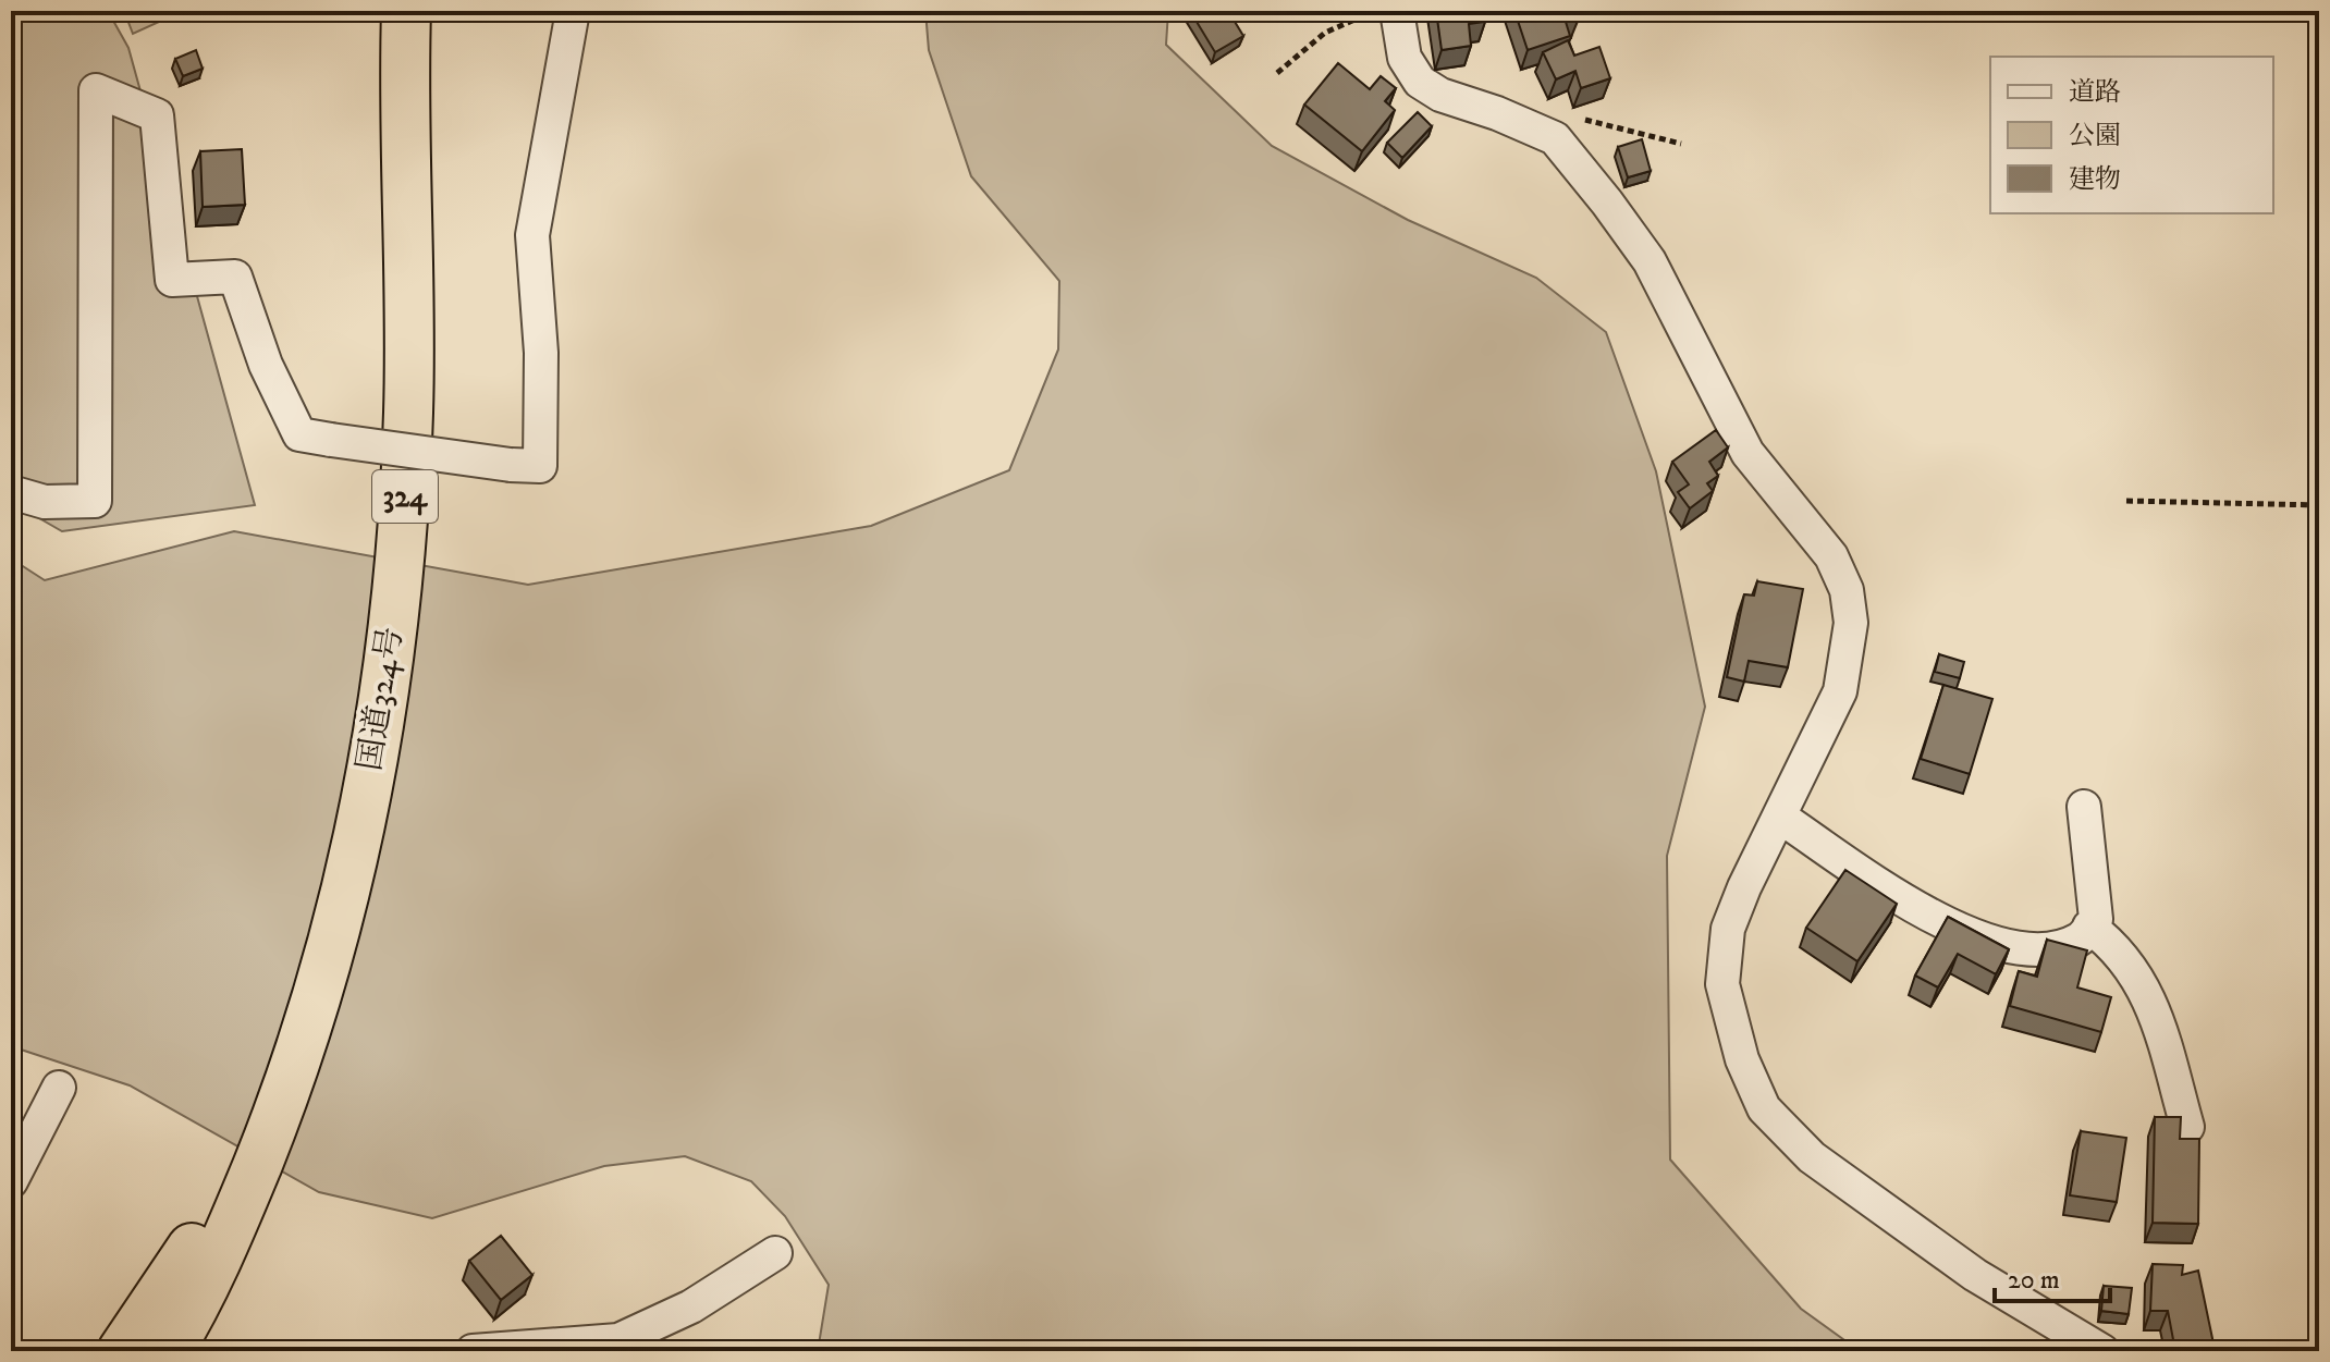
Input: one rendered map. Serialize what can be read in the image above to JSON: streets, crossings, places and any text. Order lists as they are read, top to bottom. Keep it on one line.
{"streets":{"highway":["324","国道324号"]},"crossings":[["324","国道324号"]],"legend":["道路","公園","建物"],"scale_bar":"20 m"}
